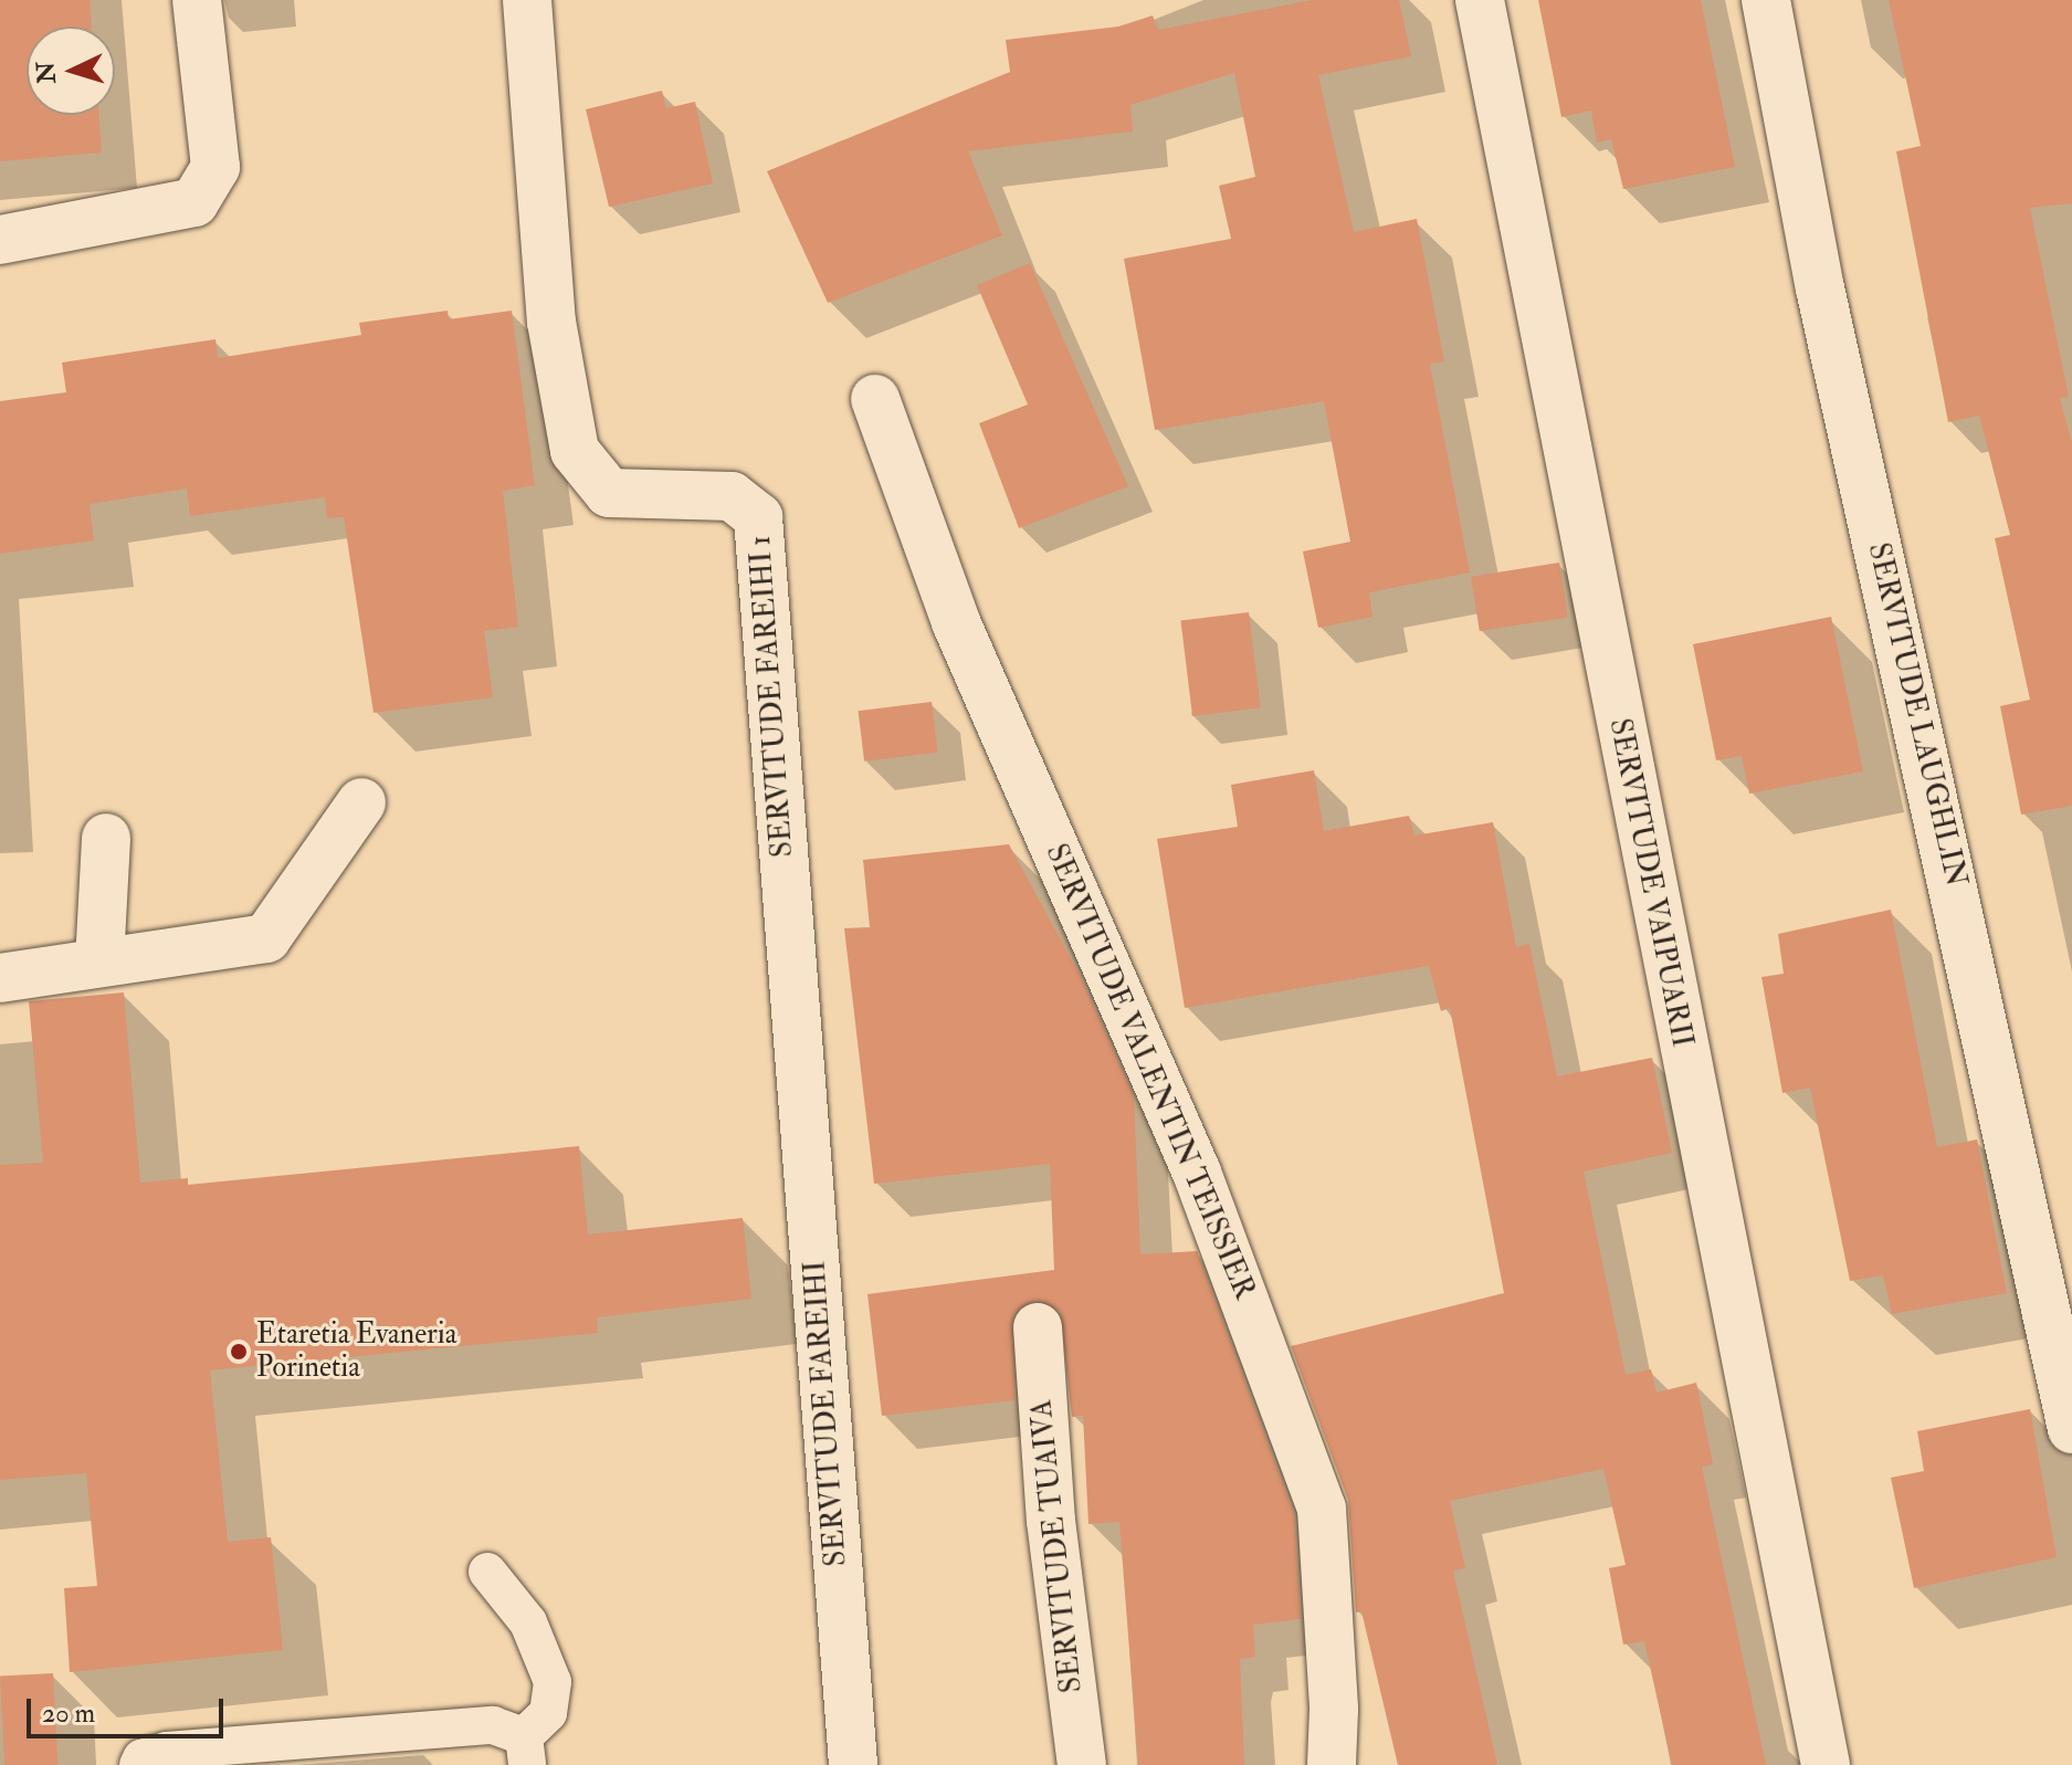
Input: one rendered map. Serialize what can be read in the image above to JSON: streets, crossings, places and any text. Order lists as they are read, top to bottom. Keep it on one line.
{"streets":{"street":["SERVITUDE FAREIHI 1","SERVITUDE LAUGHLIN","SERVITUDE VAIPUARII","SERVITUDE VALENTIN TEISSIER","SERVITUDE FAREIHI","SERVITUDE TUAIVA"]},"crossings":[["SERVITUDE FAREIHI 1","SERVITUDE FAREIHI"]],"places":["Etaretia Evaneria Porinetia"],"scale_bar":"20 m","north":"left"}
